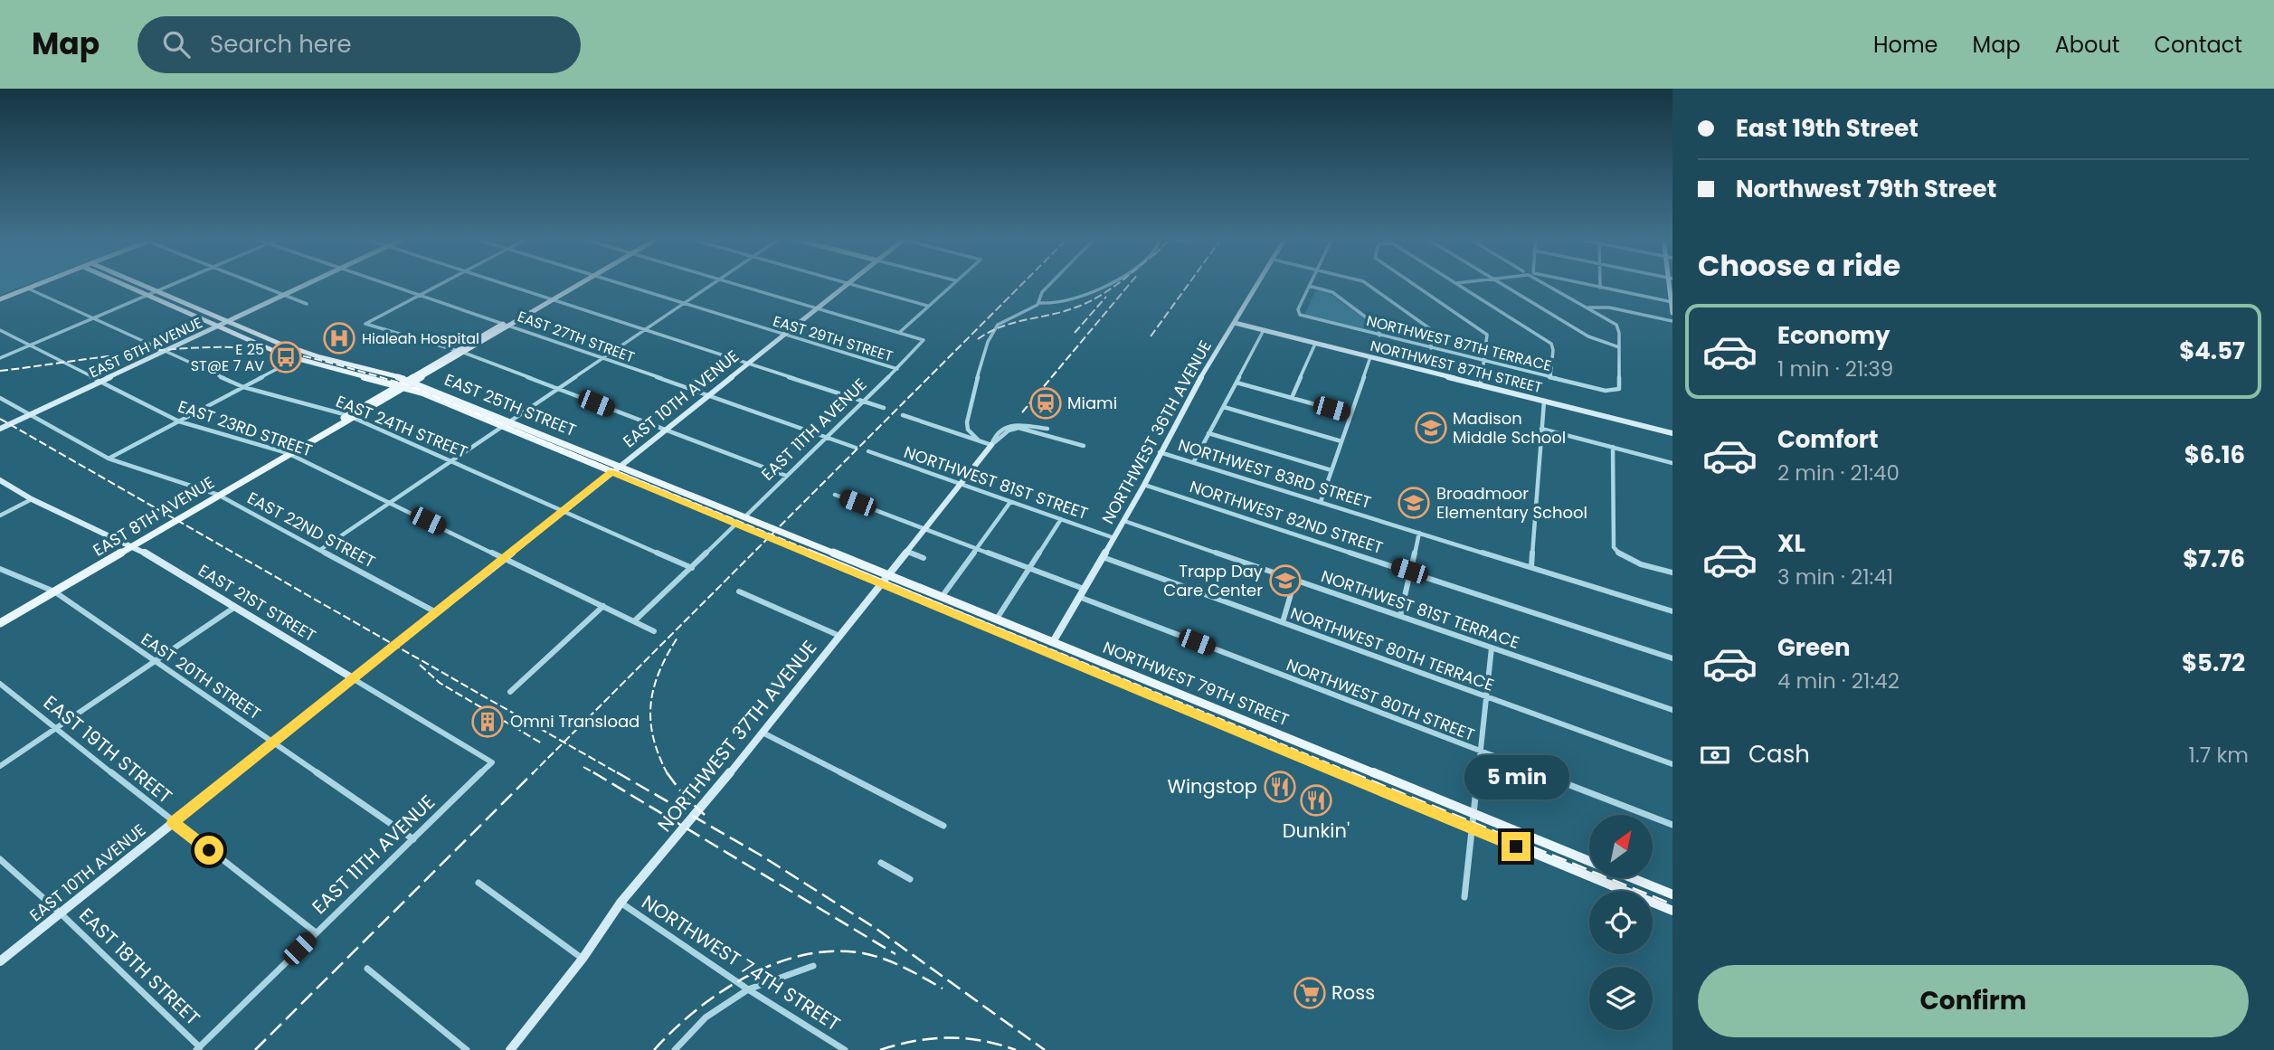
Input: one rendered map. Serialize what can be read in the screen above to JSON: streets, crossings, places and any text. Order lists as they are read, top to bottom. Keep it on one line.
{"streets":{"main road":["EAST 25TH STREET","EAST 8TH AVENUE","NORTHWEST 79TH STREET"],"street":["EAST 27TH STREET","EAST 29TH STREET","NORTHWEST 87TH TERRACE","EAST 6TH AVENUE","NORTHWEST 87TH STREET","EAST 10TH AVENUE","EAST 24TH STREET","EAST 23RD STREET","EAST 11TH AVENUE","NORTHWEST 36TH AVENUE","NORTHWEST 83RD STREET","NORTHWEST 81ST STREET","NORTHWEST 82ND STREET","EAST 22ND STREET","EAST 21ST STREET","NORTHWEST 81ST TERRACE","NORTHWEST 80TH TERRACE","EAST 20TH STREET","NORTHWEST 80TH STREET","NORTHWEST 37TH AVENUE","EAST 19TH STREET","NORTHWEST 74TH STREET","EAST 18TH STREET"]},"crossings":[["EAST 27TH STREET","EAST 10TH AVENUE"],["EAST 27TH STREET","EAST 11TH AVENUE"],["EAST 27TH STREET","EAST 8TH AVENUE"],["EAST 29TH STREET","EAST 10TH AVENUE"],["EAST 29TH STREET","EAST 11TH AVENUE"],["EAST 6TH AVENUE","EAST 25TH STREET"],["EAST 6TH AVENUE","EAST 24TH STREET"],["EAST 6TH AVENUE","EAST 23RD STREET"],["EAST 6TH AVENUE","EAST 22ND STREET"],["EAST 6TH AVENUE","NORTHWEST 79TH STREET"],["NORTHWEST 87TH STREET","NORTHWEST 36TH AVENUE"],["EAST 10TH AVENUE","EAST 25TH STREET"],["EAST 10TH AVENUE","EAST 24TH STREET"],["EAST 10TH AVENUE","EAST 23RD STREET"],["EAST 10TH AVENUE","EAST 22ND STREET"],["EAST 10TH AVENUE","EAST 21ST STREET"],["EAST 10TH AVENUE","EAST 20TH STREET"],["EAST 10TH AVENUE","NORTHWEST 79TH STREET"],["EAST 10TH AVENUE","EAST 19TH STREET"],["EAST 10TH AVENUE","EAST 18TH STREET"],["EAST 25TH STREET","EAST 11TH AVENUE"],["EAST 25TH STREET","EAST 8TH AVENUE"],["EAST 25TH STREET","NORTHWEST 79TH STREET"],["EAST 24TH STREET","EAST 8TH AVENUE"],["EAST 23RD STREET","EAST 8TH AVENUE"],["EAST 11TH AVENUE","EAST 21ST STREET"],["EAST 11TH AVENUE","EAST 20TH STREET"],["EAST 11TH AVENUE","EAST 19TH STREET"],["EAST 11TH AVENUE","EAST 18TH STREET"],["NORTHWEST 36TH AVENUE","NORTHWEST 83RD STREET"],["NORTHWEST 36TH AVENUE","NORTHWEST 81ST STREET"],["NORTHWEST 36TH AVENUE","NORTHWEST 82ND STREET"],["NORTHWEST 36TH AVENUE","NORTHWEST 81ST TERRACE"],["NORTHWEST 36TH AVENUE","NORTHWEST 80TH TERRACE"],["NORTHWEST 36TH AVENUE","NORTHWEST 79TH STREET"],["NORTHWEST 36TH AVENUE","NORTHWEST 80TH STREET"],["NORTHWEST 81ST STREET","NORTHWEST 37TH AVENUE"],["EAST 8TH AVENUE","EAST 22ND STREET"],["EAST 8TH AVENUE","EAST 21ST STREET"],["EAST 8TH AVENUE","EAST 20TH STREET"],["EAST 8TH AVENUE","NORTHWEST 79TH STREET"],["NORTHWEST 79TH STREET","NORTHWEST 37TH AVENUE"],["NORTHWEST 37TH AVENUE","NORTHWEST 74TH STREET"]],"places":{"hospital":["Hialeah Hospital"],"bus stop":["E 25 ST@E 7 AV"],"station":["Miami"],"school or university":["Madison Middle School","Broadmoor Elementary School","Trapp Day Care Center"],"building":["Omni Transload"],"restaurant":["Wingstop","Dunkin'"],"supermarket":["Ross"]},"north":"top right","page":{"header":"Map","search":"Search here","nav":["Home","Map","About","Contact"],"banner":["East 19th Street","Northwest 79th Street"],"heading":"Choose a ride","list":[{"name":"Economy","note":"1 min · 21:39","value":"$4.57"},{"name":"Comfort","note":"2 min · 21:40","value":"$6.16"},{"name":"XL","note":"3 min · 21:41","value":"$7.76"},{"name":"Green","note":"4 min · 21:42","value":"$5.72"}],"pay":["Cash","1.7 km"],"bubble":"5 min","buttons":"Confirm"}}
